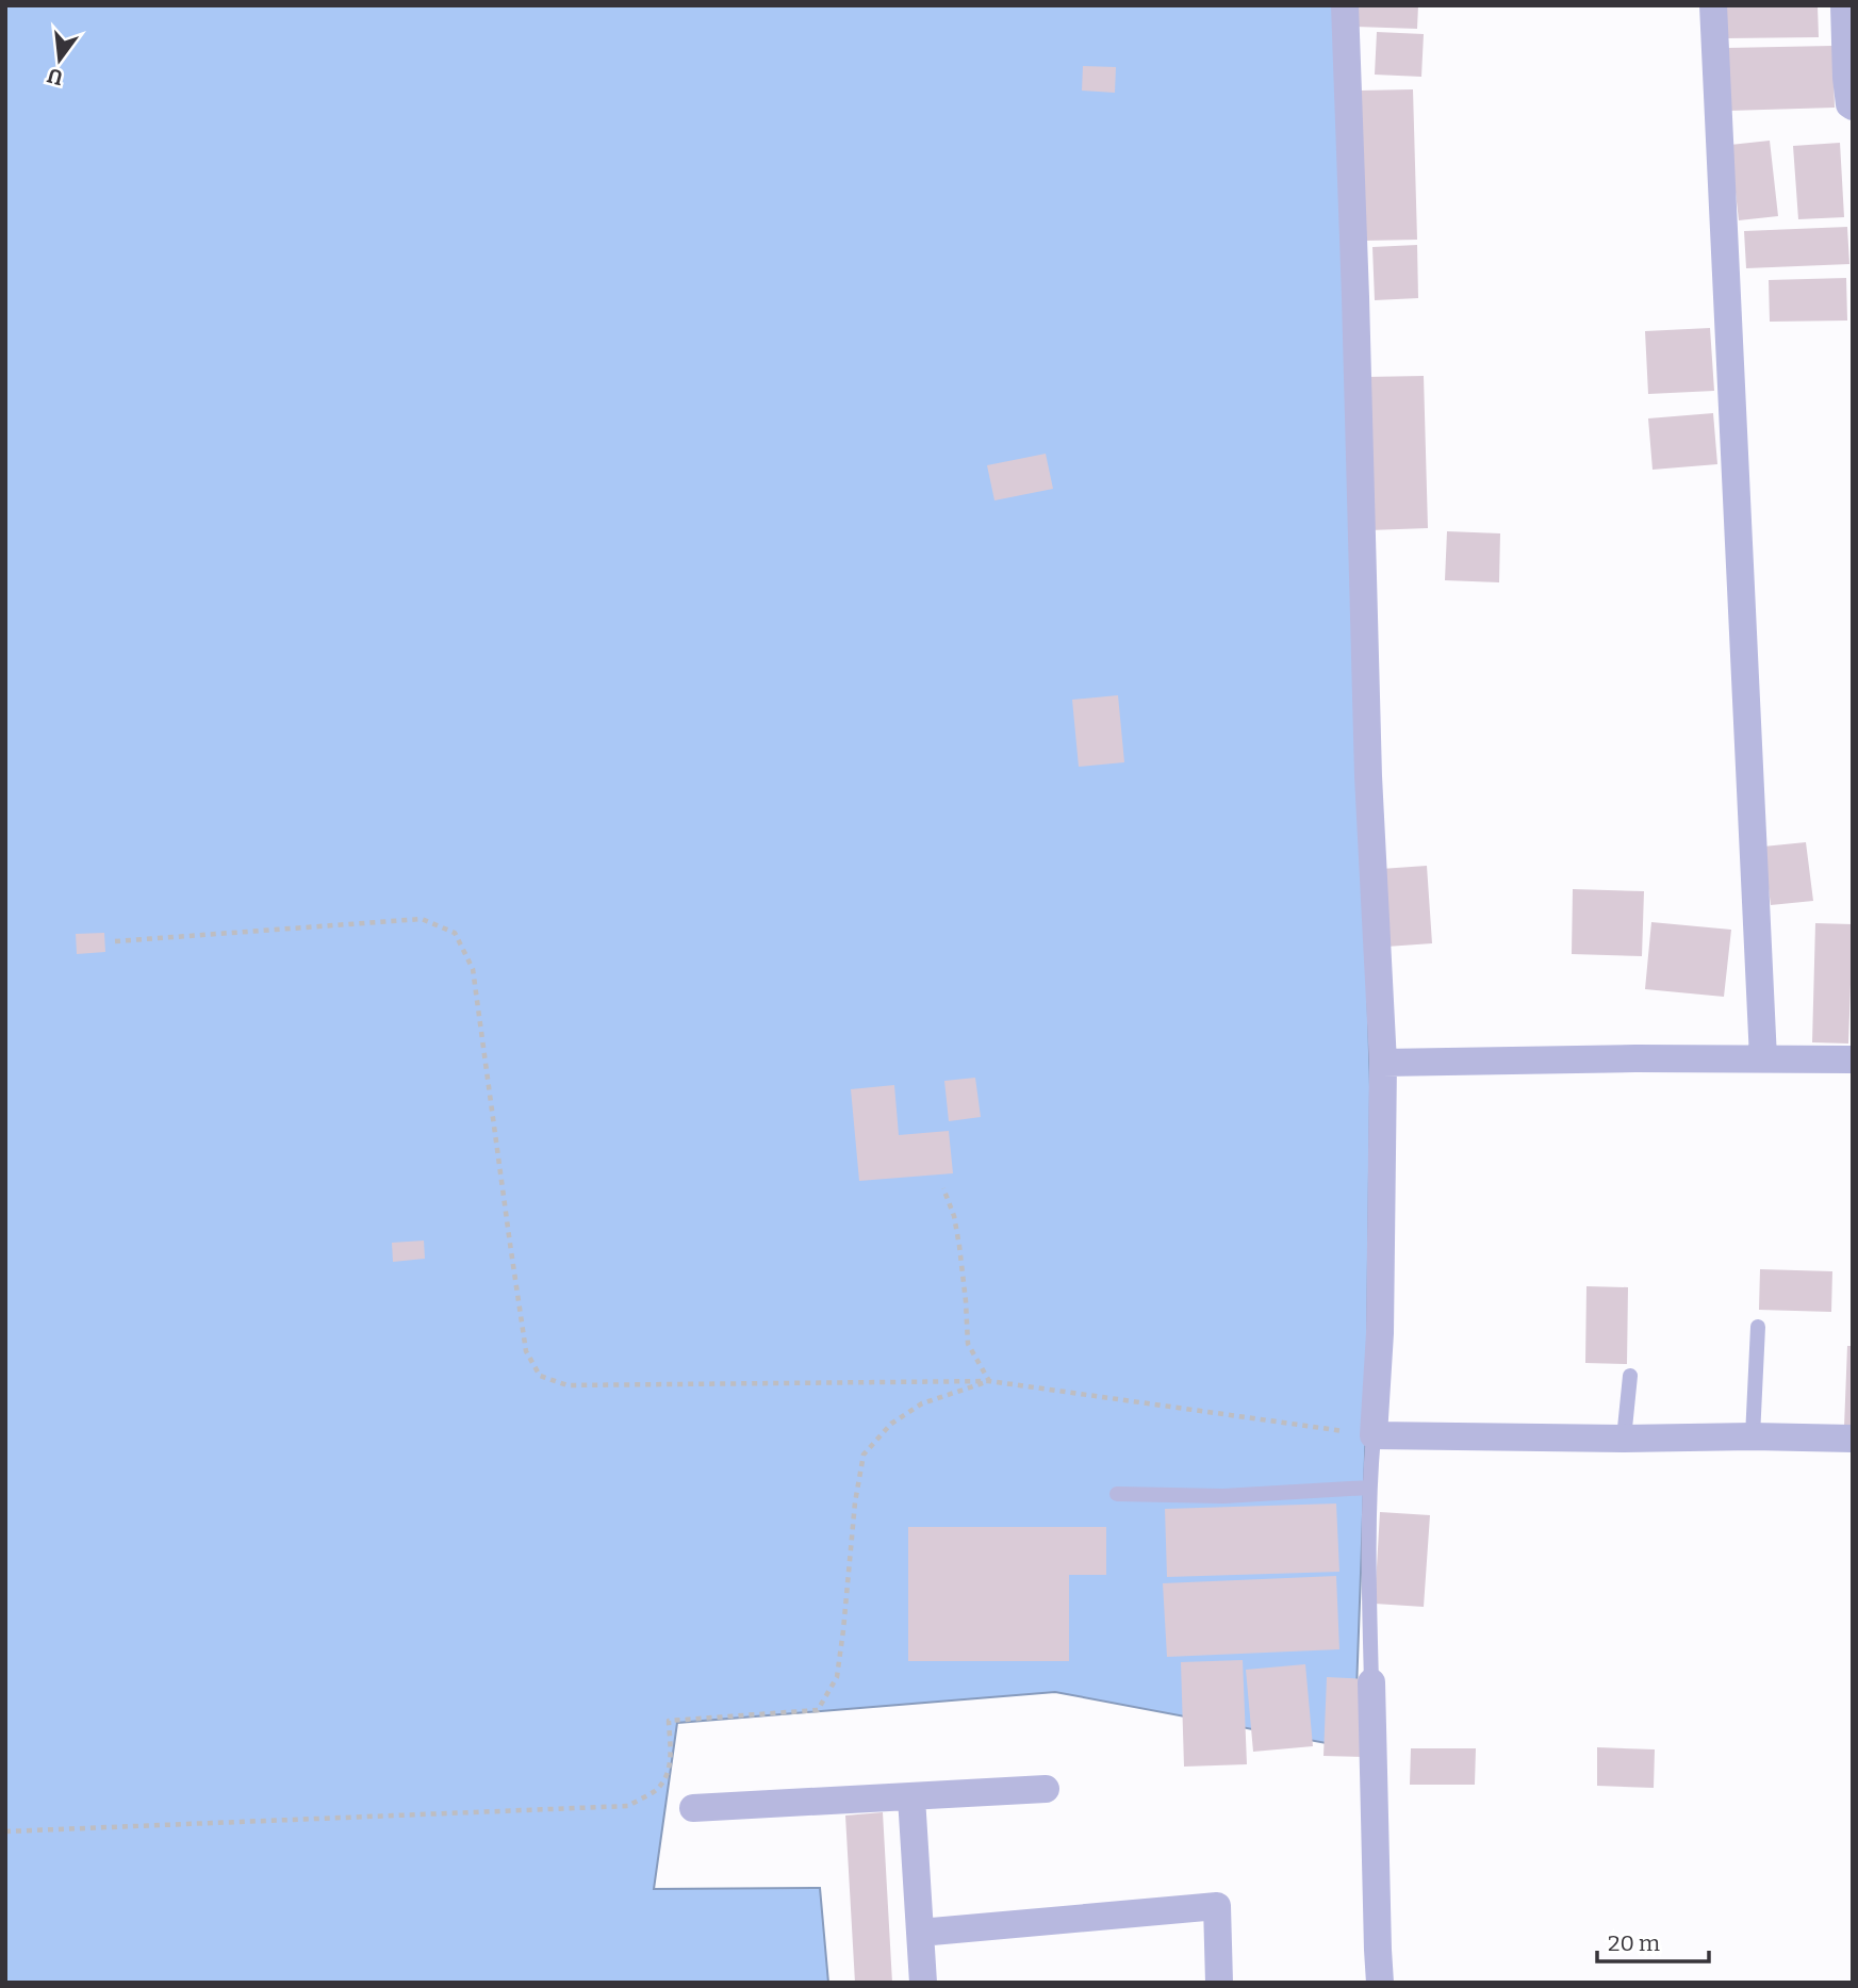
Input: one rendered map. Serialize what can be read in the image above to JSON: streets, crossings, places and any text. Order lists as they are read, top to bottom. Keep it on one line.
{"scale_bar":"20 m","north":"bottom"}
